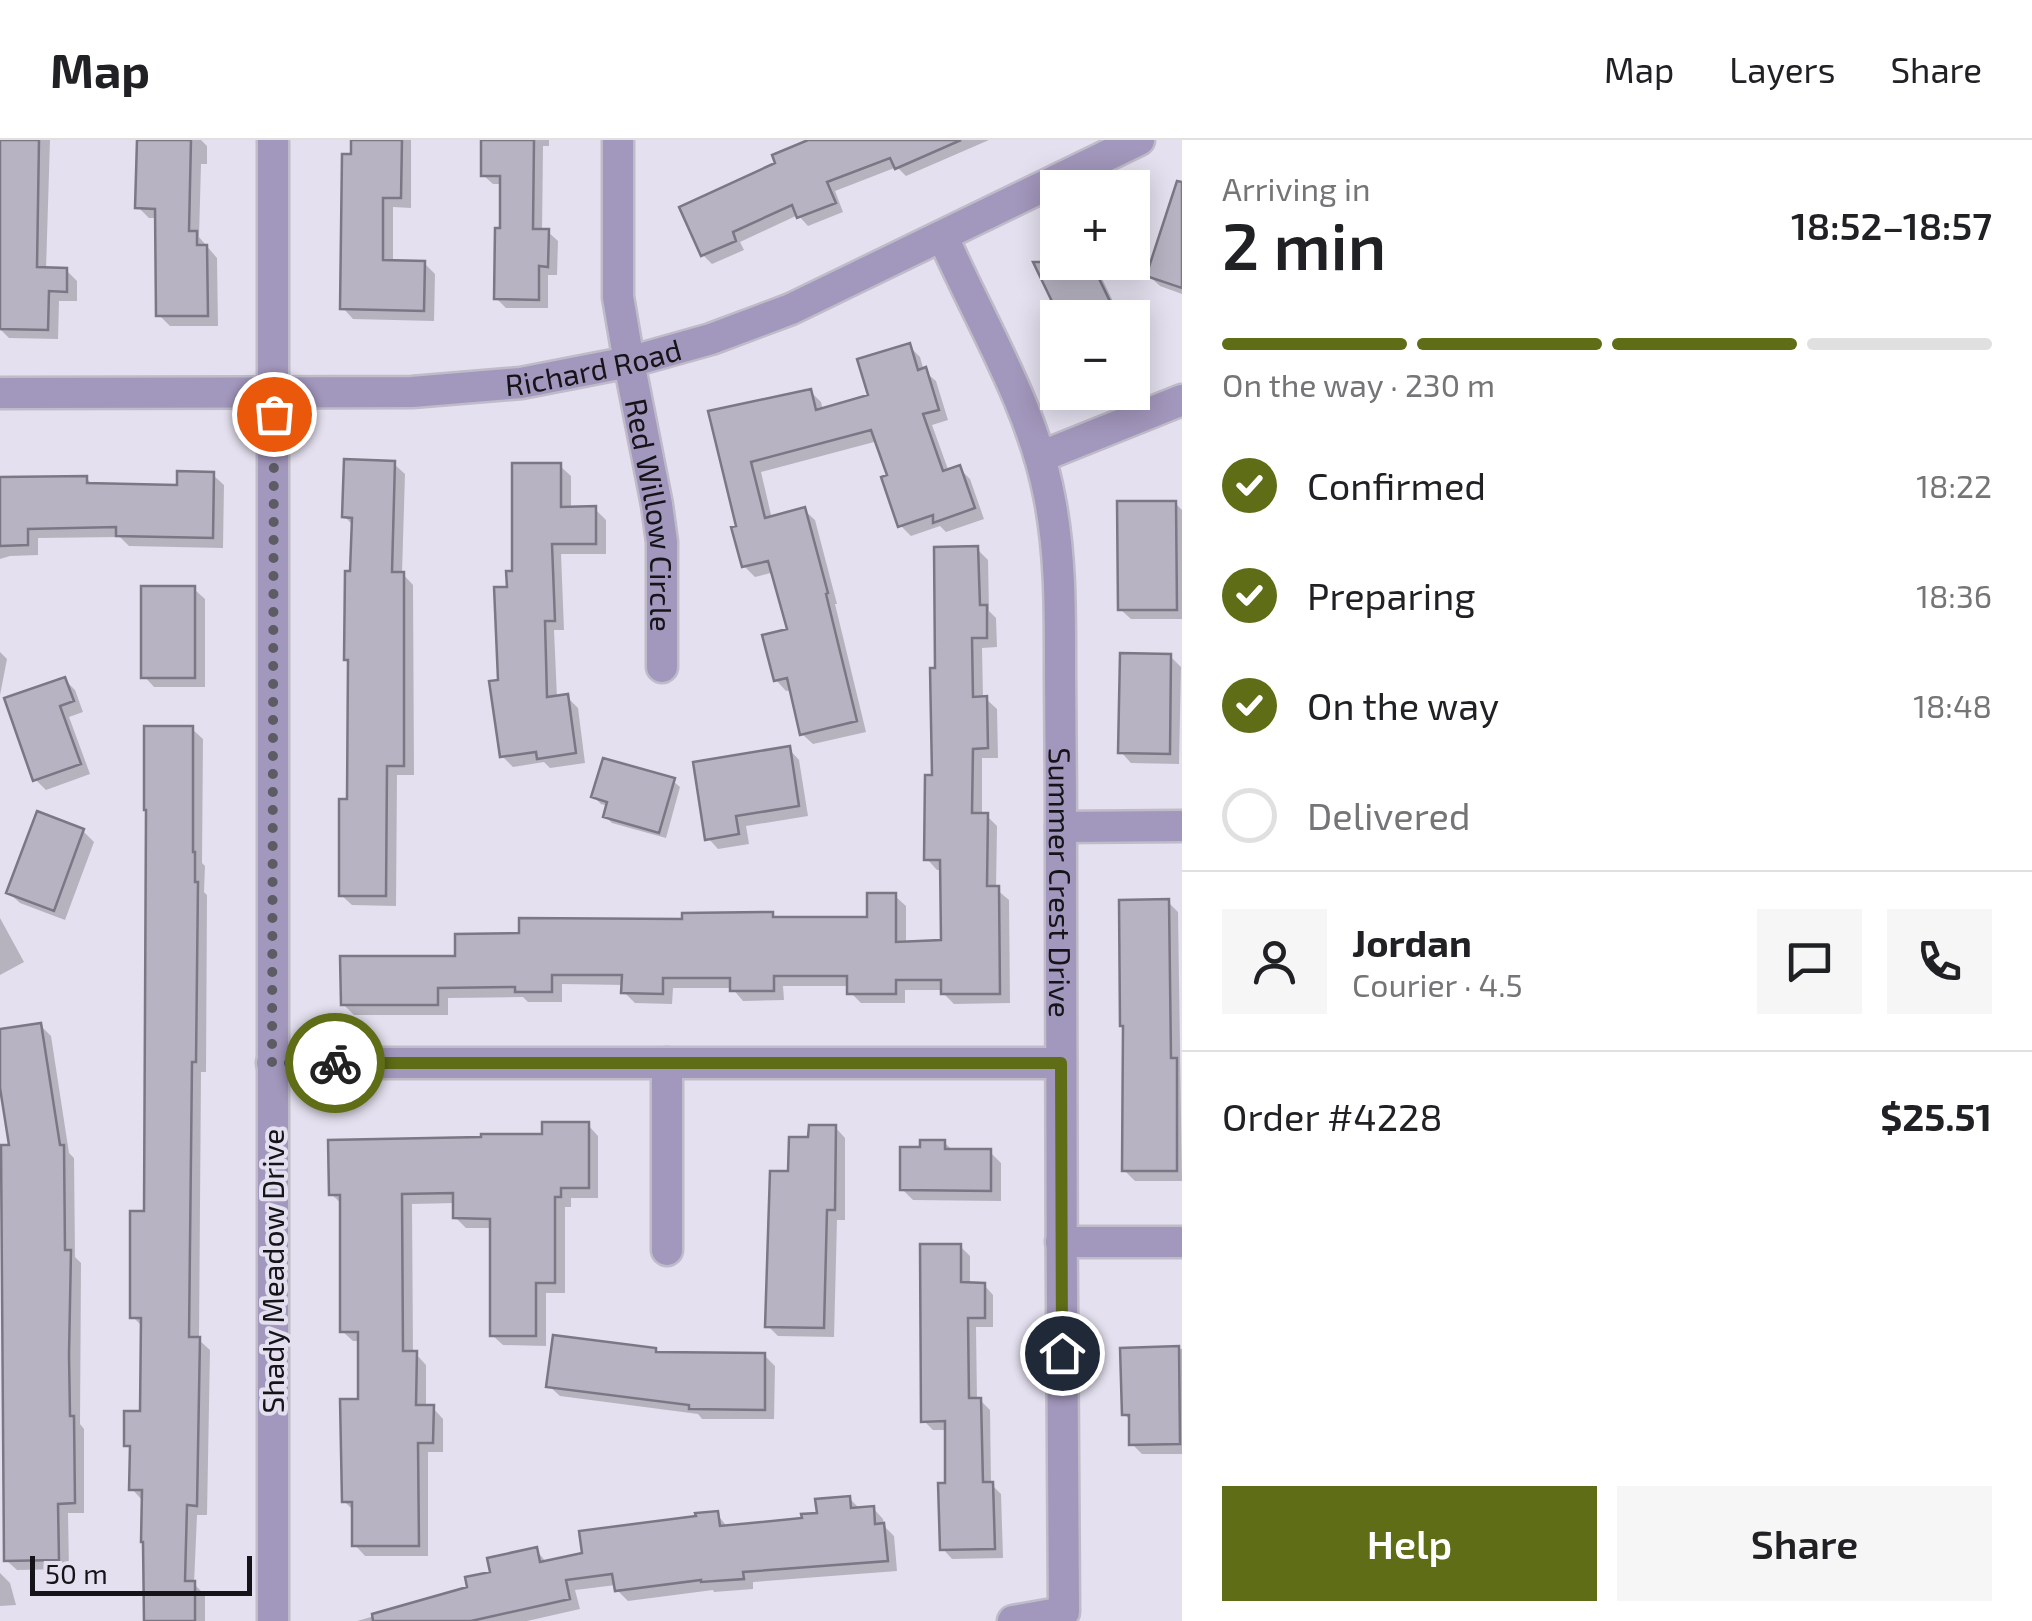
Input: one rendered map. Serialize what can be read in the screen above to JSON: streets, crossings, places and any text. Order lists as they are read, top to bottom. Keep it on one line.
{"streets":{"street":["Richard Road","Red Willow Circle","Summer Crest Drive","Shady Meadow Drive"]},"crossings":[["Richard Road","Red Willow Circle"],["Richard Road","Summer Crest Drive"],["Richard Road","Shady Meadow Drive"]],"scale_bar":"50 m","page":{"header":"Map","nav":["Map","Layers","Share"],"heading":["2 min","Arriving in","18:52–18:57"],"panel":["Jordan","Courier · 4.5","Order #4228","$25.51"],"map_buttons":["+","−"],"bar":"On the way · 230 m","list":[["Confirmed","18:22"],["Preparing","18:36"],["On the way","18:48"],"Delivered"],"buttons":["Help","Share"],"scale":"50 m"}}
